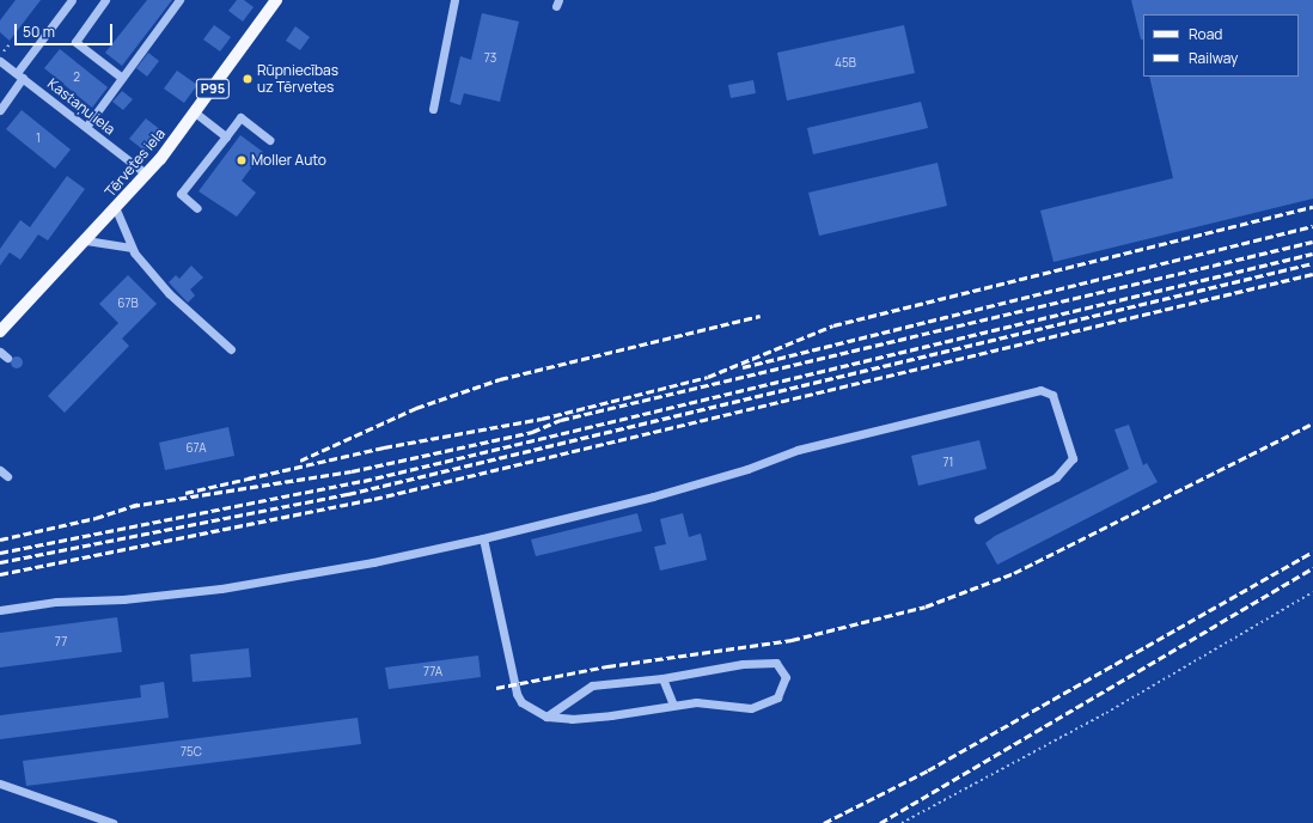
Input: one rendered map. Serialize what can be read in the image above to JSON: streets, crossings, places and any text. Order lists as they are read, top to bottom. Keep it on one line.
{"streets":{"main road":["P95","Tērvetes iela"],"street":["Kastaņu iela"]},"crossings":[["Kastaņu iela","Tērvetes iela"]],"places":["Rūpniecības uz Tērvetes","Moller Auto"],"house_numbers":["73","45B","2","1","67B","67A","71","77","77A","75C"],"legend":["Road","Railway"],"scale_bar":"50 m"}
